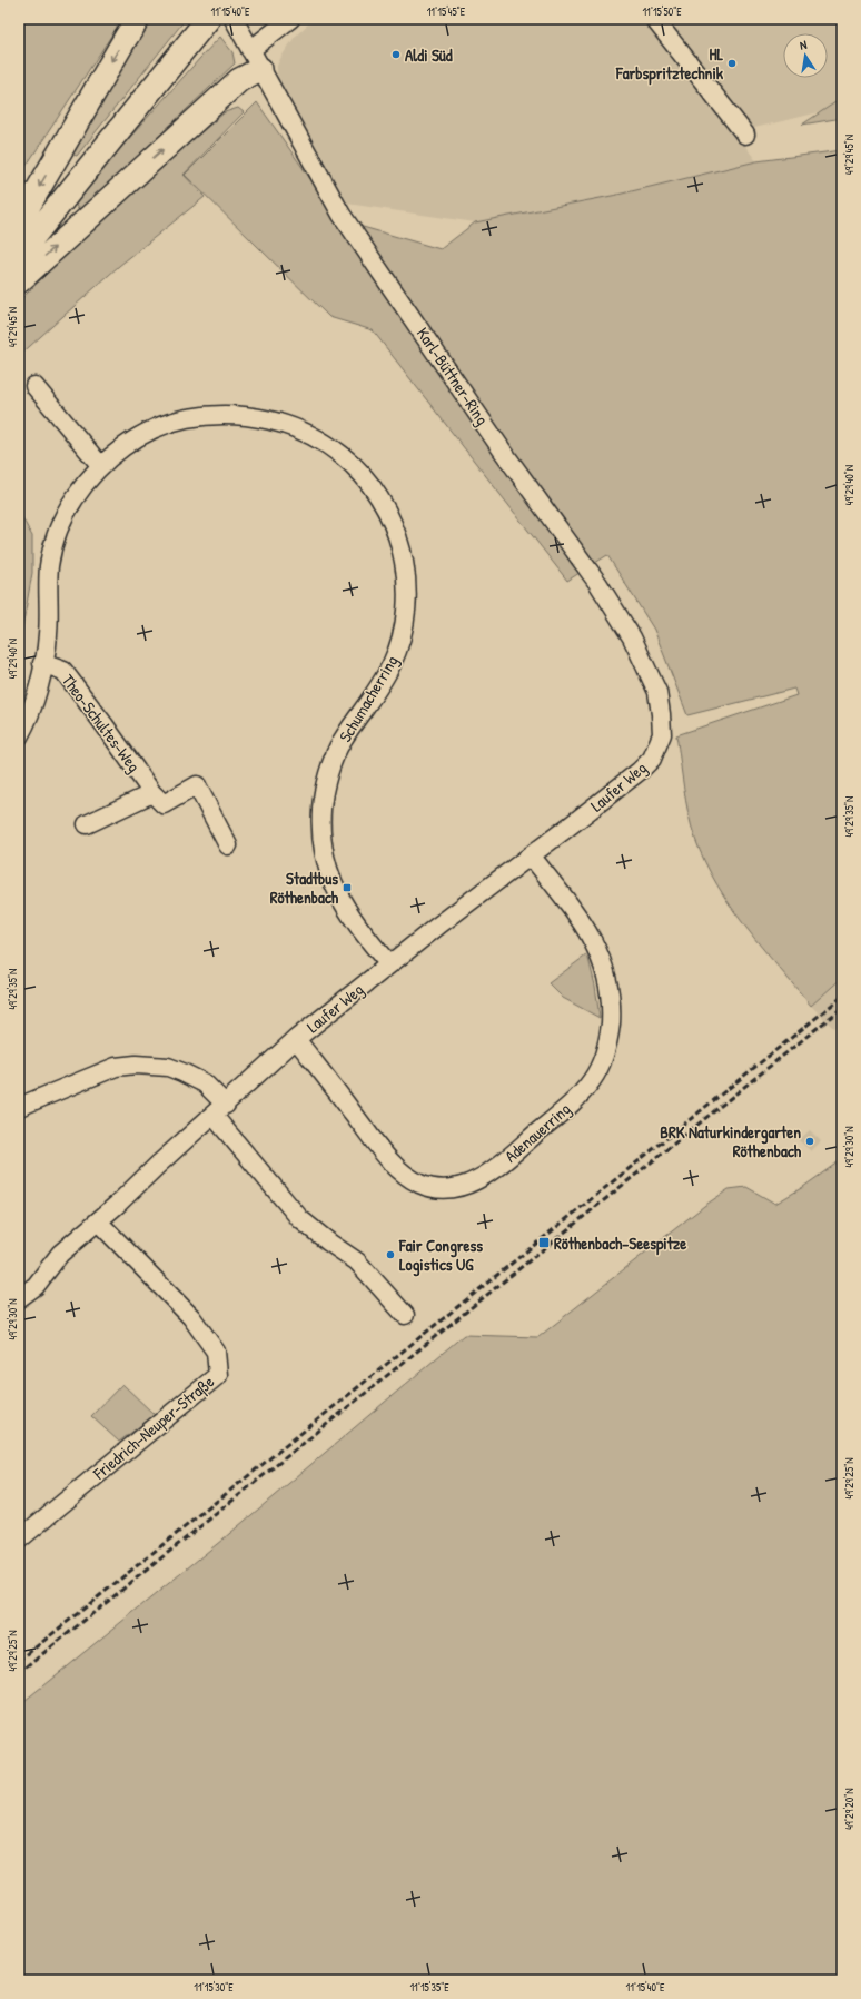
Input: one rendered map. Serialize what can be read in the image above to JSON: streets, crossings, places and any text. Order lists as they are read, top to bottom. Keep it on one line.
{"streets":{"street":["Karl-Büttner-Ring","Schumacherring","Theo-Schultes-Weg","Laufer Weg","Adenauerring","Friedrich-Neuper-Straße"]},"crossings":[["Karl-Büttner-Ring","Laufer Weg"],["Schumacherring","Theo-Schultes-Weg"],["Schumacherring","Laufer Weg"],["Laufer Weg","Adenauerring"],["Laufer Weg","Friedrich-Neuper-Straße"]],"places":{"other":["Aldi Süd","HL Farbspritztechnik","BRK Naturkindergarten Röthenbach","Fair Congress Logistics UG"],"transit":["Stadtbus Röthenbach","Röthenbach-Seespitze"]},"north":"top","coordinates":["11°15'40\"E","11°15'45\"E","11°15'50\"E","49°29'45\"N","49°29'40\"N","49°29'35\"N","49°29'30\"N","49°29'25\"N","49°29'20\"N","11°15'30\"E","11°15'35\"E"]}
